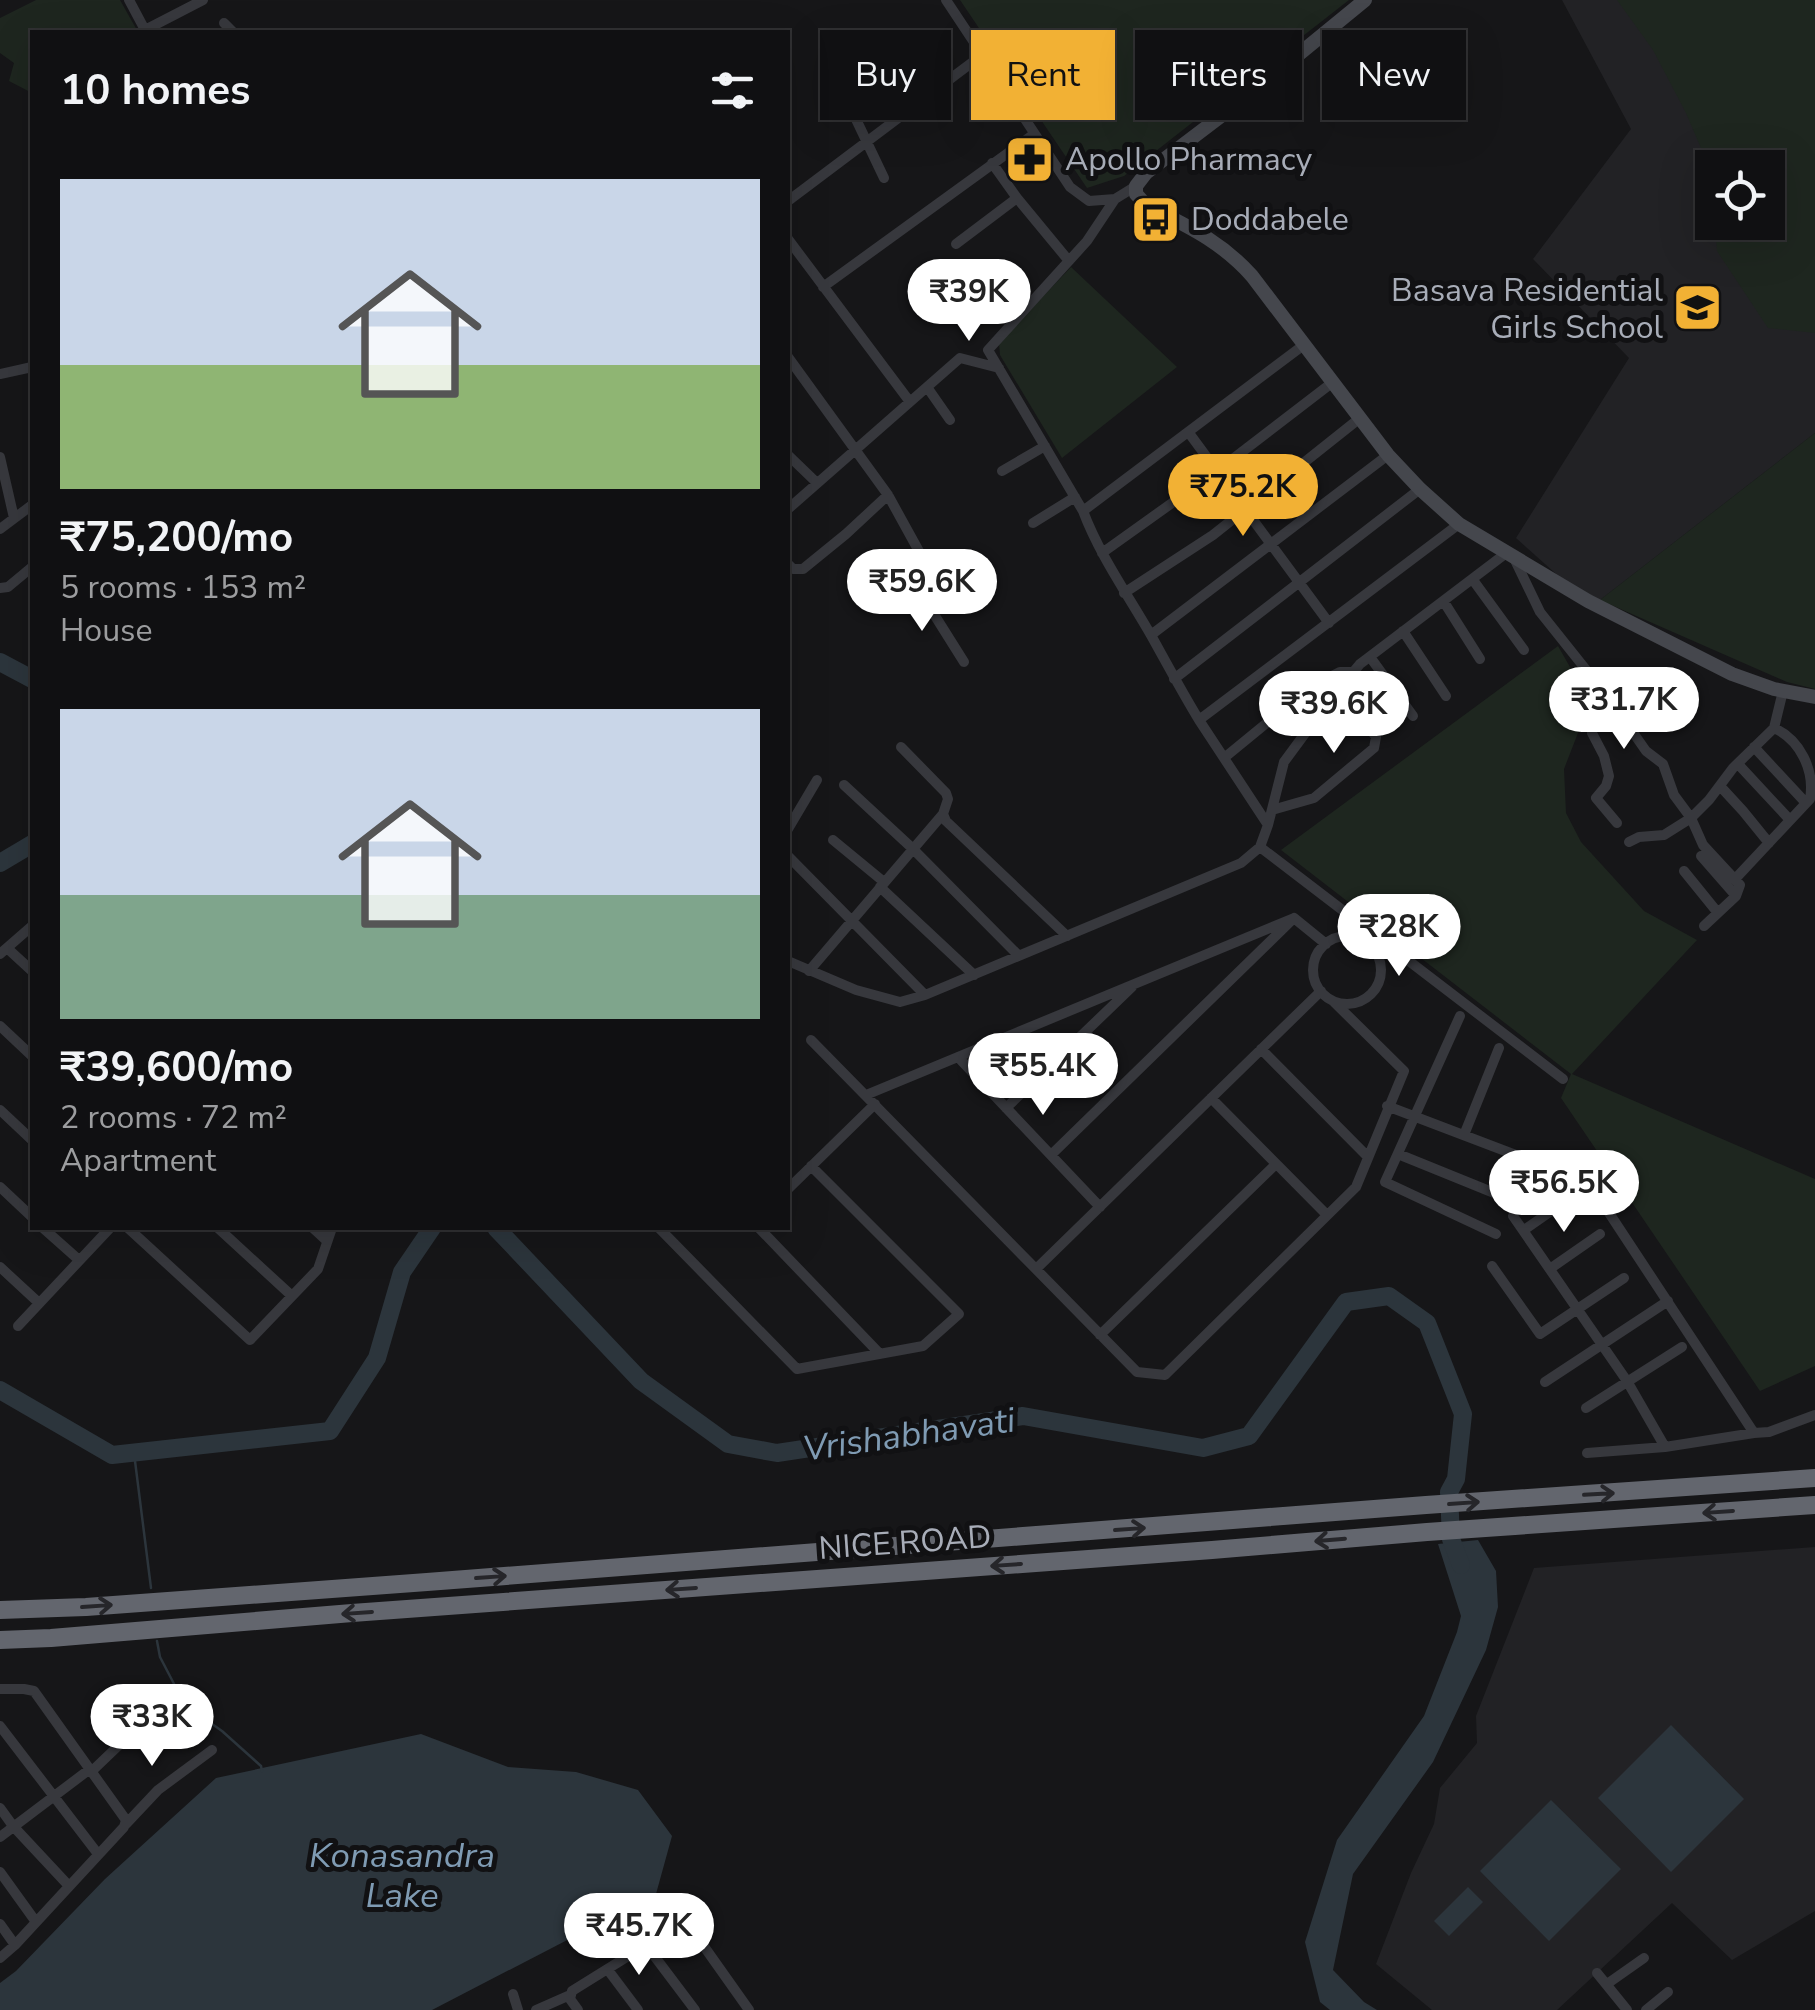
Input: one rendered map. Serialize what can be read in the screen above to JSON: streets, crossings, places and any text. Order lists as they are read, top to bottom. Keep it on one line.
{"streets":{"highway":["NICE ROAD"]},"water":["Vrishabhavati","Konasandra Lake"],"places":{"pharmacy":["Apollo Pharmacy"],"bus stop":["Doddabele"],"school or university":["Basava Residential Girls School"]},"page":{"chip":["Buy","Rent","Filters","New"],"heading":"10 homes","list":[{"name":"₹75,200/mo","note":"5 rooms · 153 m² · House"},{"name":"₹39,600/mo","note":"2 rooms · 72 m² · Apartment"}],"price":["₹39K","₹75.2K","₹59.6K","₹31.7K","₹39.6K","₹28K","₹55.4K","₹56.5K","₹33K","₹45.7K"]}}
